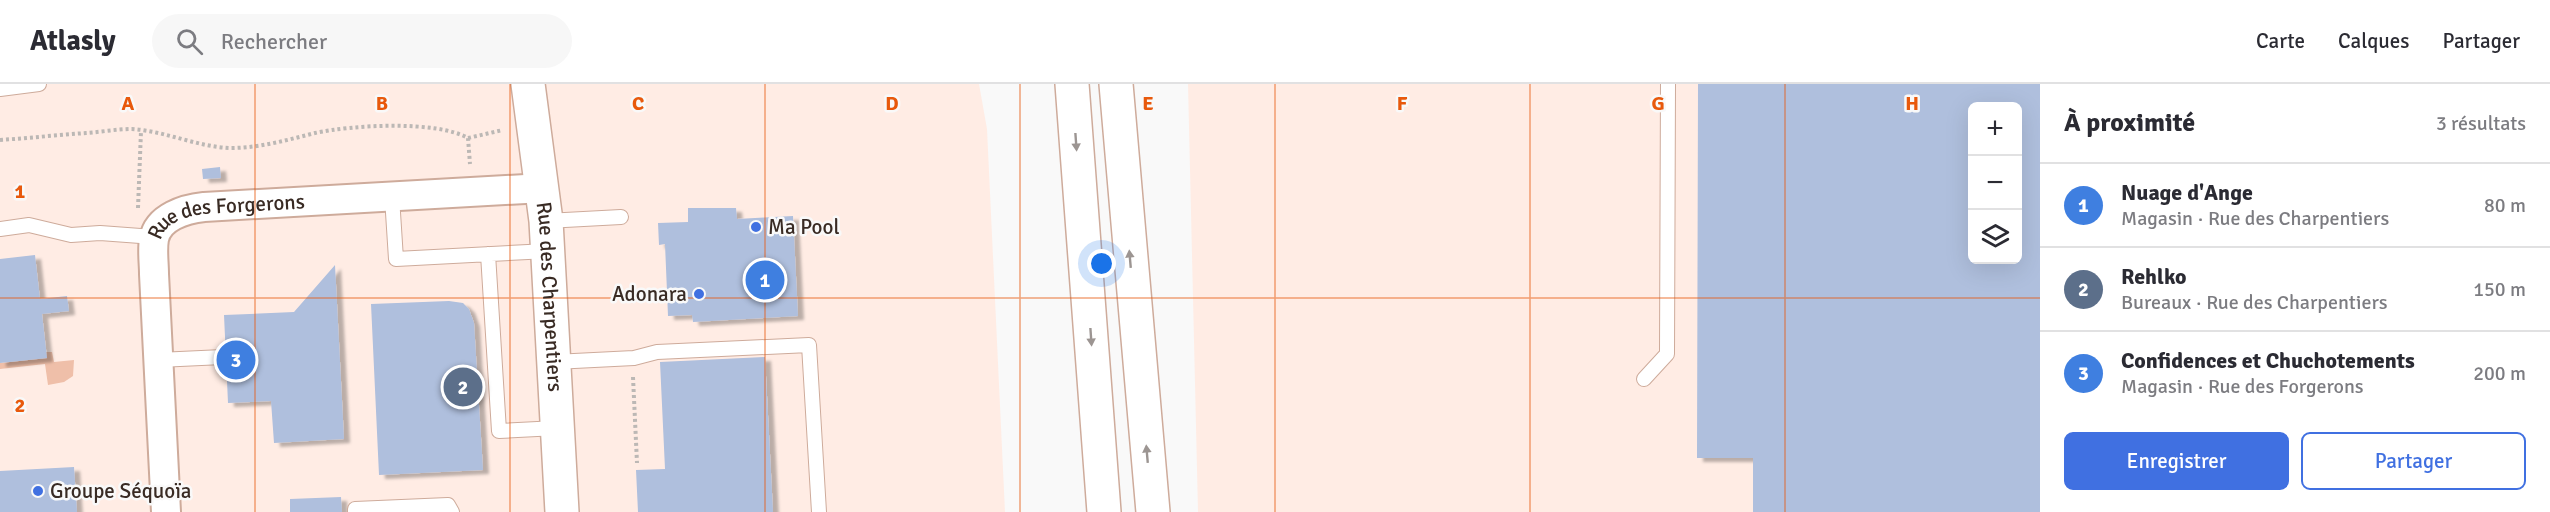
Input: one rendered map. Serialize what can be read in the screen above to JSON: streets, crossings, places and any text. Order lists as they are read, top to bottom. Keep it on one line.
{"streets":{"main road":["Rue des Charpentiers"],"street":["Rue des Forgerons"]},"crossings":[["Rue des Forgerons","Rue des Charpentiers"]],"places":["Ma Pool","Adonara","Groupe Séquoïa"],"page":{"header":"Atlasly","search":"Rechercher","nav":["Carte","Calques","Partager"],"heading":["À proximité","3 résultats"],"map_buttons":["+","−"],"list":[{"mark":"1","name":"Nuage d'Ange","note":"Magasin · Rue des Charpentiers","value":"80 m"},{"mark":"2","name":"Rehlko","note":"Bureaux · Rue des Charpentiers","value":"150 m"},{"mark":"3","name":"Confidences et Chuchotements","note":"Magasin · Rue des Forgerons","value":"200 m"}],"pins":["1","3","2"],"buttons":["Enregistrer","Partager"]},"grid":{"columns":["A","B","C","D","E","F","G","H"],"rows":["1","2"]}}
